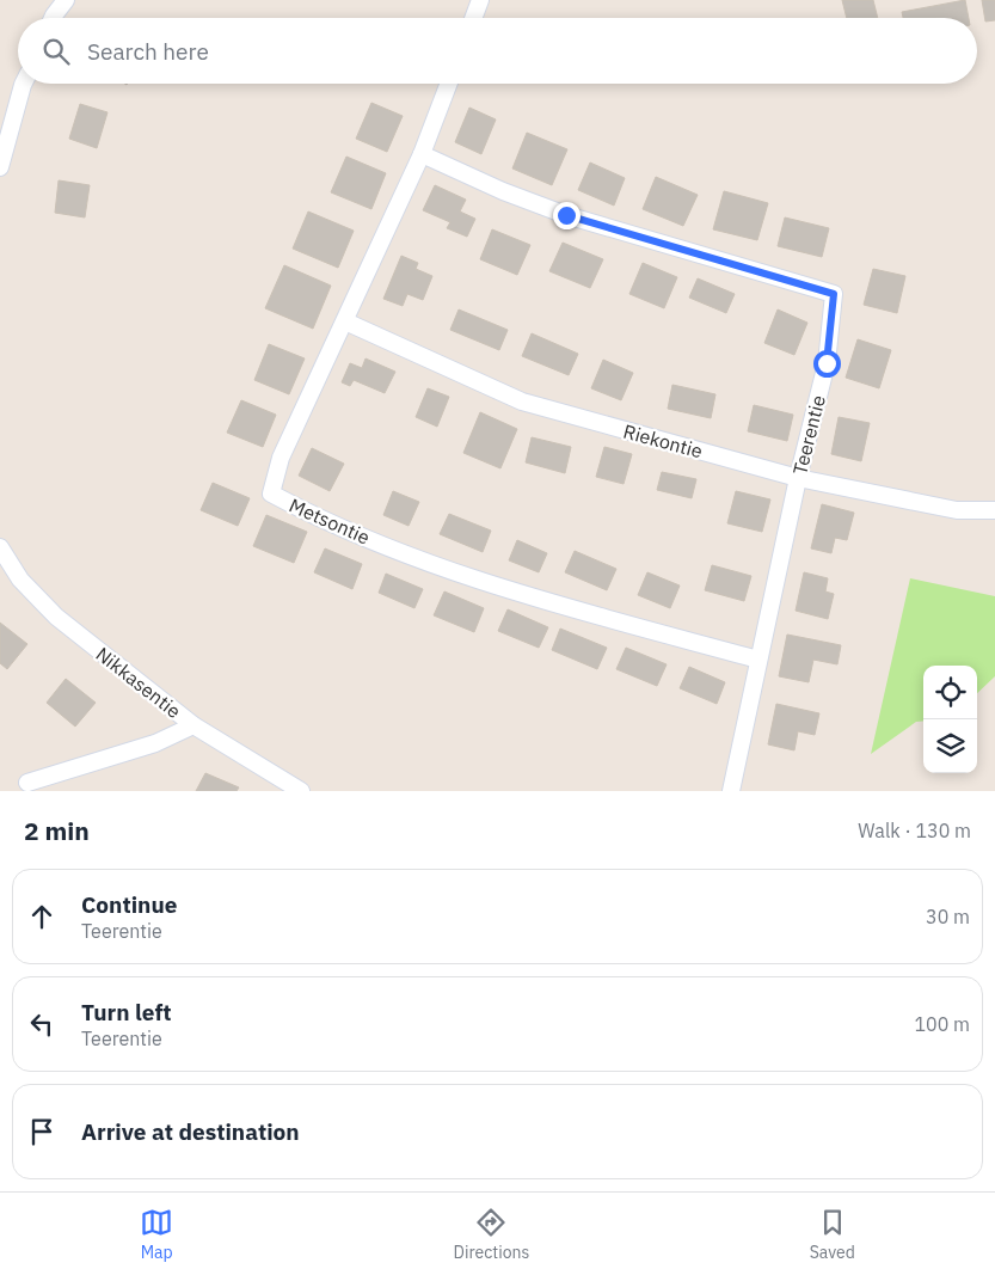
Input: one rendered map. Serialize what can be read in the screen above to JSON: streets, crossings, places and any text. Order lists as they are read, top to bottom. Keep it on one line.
{"streets":{"street":["Teerentie","Riekontie","Metsontie","Nikkasentie"]},"crossings":[["Teerentie","Riekontie"],["Teerentie","Metsontie"],["Riekontie","Metsontie"]],"page":{"search":"Search here","heading":["2 min","Walk · 130 m"],"list":[["Continue","Teerentie","30 m"],["Turn left","Teerentie","100 m"],"Arrive at destination"],"nav":["Map","Directions","Saved"]}}
